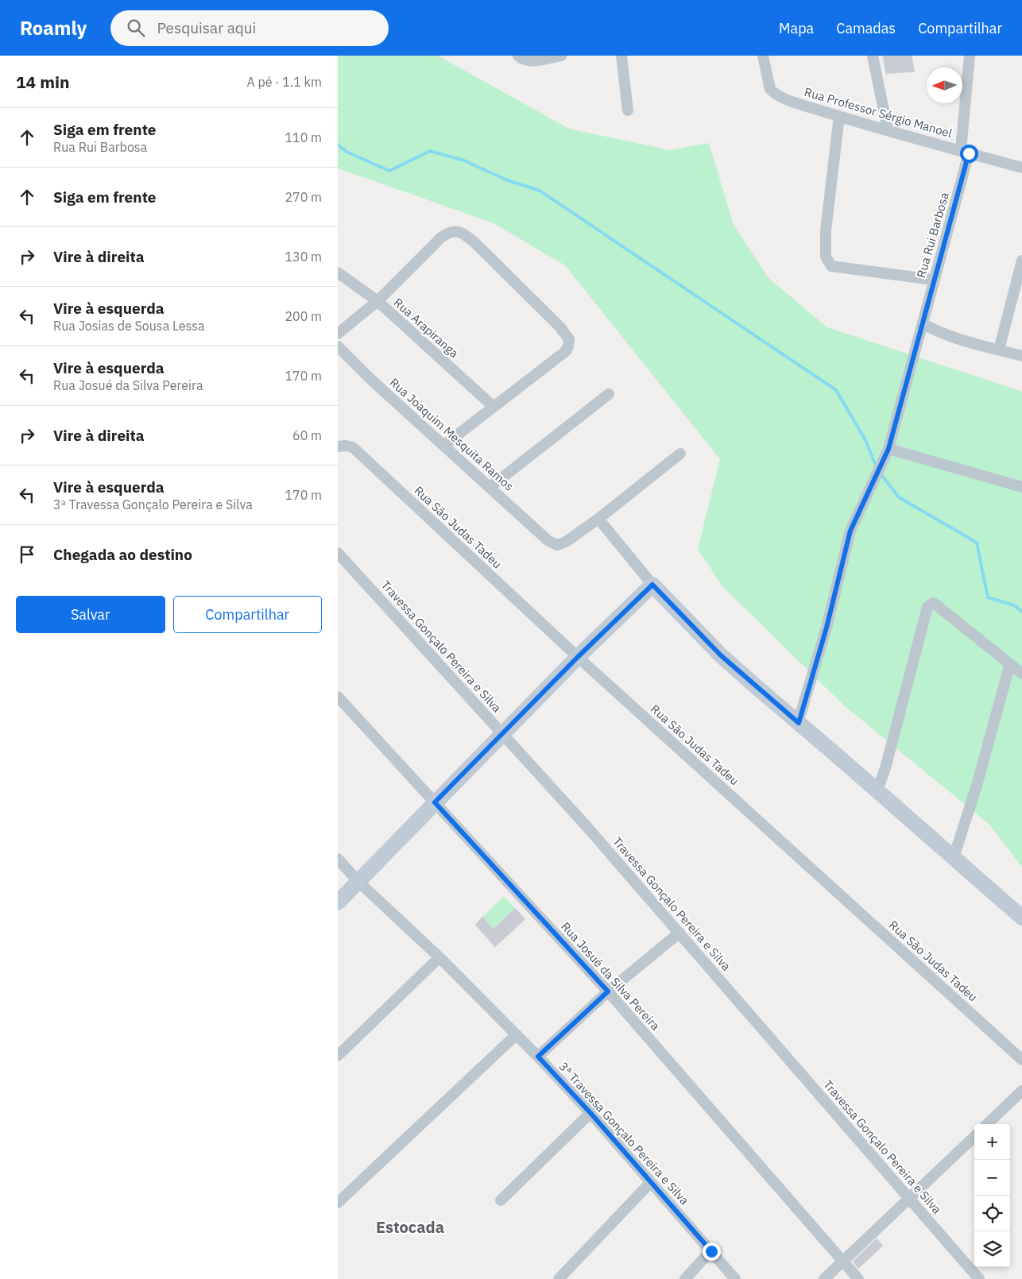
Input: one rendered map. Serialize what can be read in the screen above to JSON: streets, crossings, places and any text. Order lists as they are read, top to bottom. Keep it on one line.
{"streets":{"street":["Rua Professor Sérgio Manoel","Rua Rui Barbosa","Rua Arapiranga","Rua Joaquim Mesquita Ramos","Rua São Judas Tadeu","Travessa Gonçalo Pereira e Silva","Rua Josué da Silva Pereira","3ª Travessa Gonçalo Pereira e Silva"]},"crossings":[["Rua Professor Sérgio Manoel","Rua Rui Barbosa"]],"districts":["Estocada"],"north":"left","page":{"header":"Roamly","search":"Pesquisar aqui","nav":["Mapa","Camadas","Compartilhar"],"heading":["14 min","A pé · 1.1 km"],"list":[["Siga em frente","Rua Rui Barbosa","110 m"],["Siga em frente","270 m"],["Vire à direita","130 m"],["Vire à esquerda","Rua Josias de Sousa Lessa","200 m"],["Vire à esquerda","Rua Josué da Silva Pereira","170 m"],["Vire à direita","60 m"],["Vire à esquerda","3ª Travessa Gonçalo Pereira e Silva","170 m"],"Chegada ao destino"],"buttons":["Salvar","Compartilhar"],"map_buttons":["+","−"]}}
